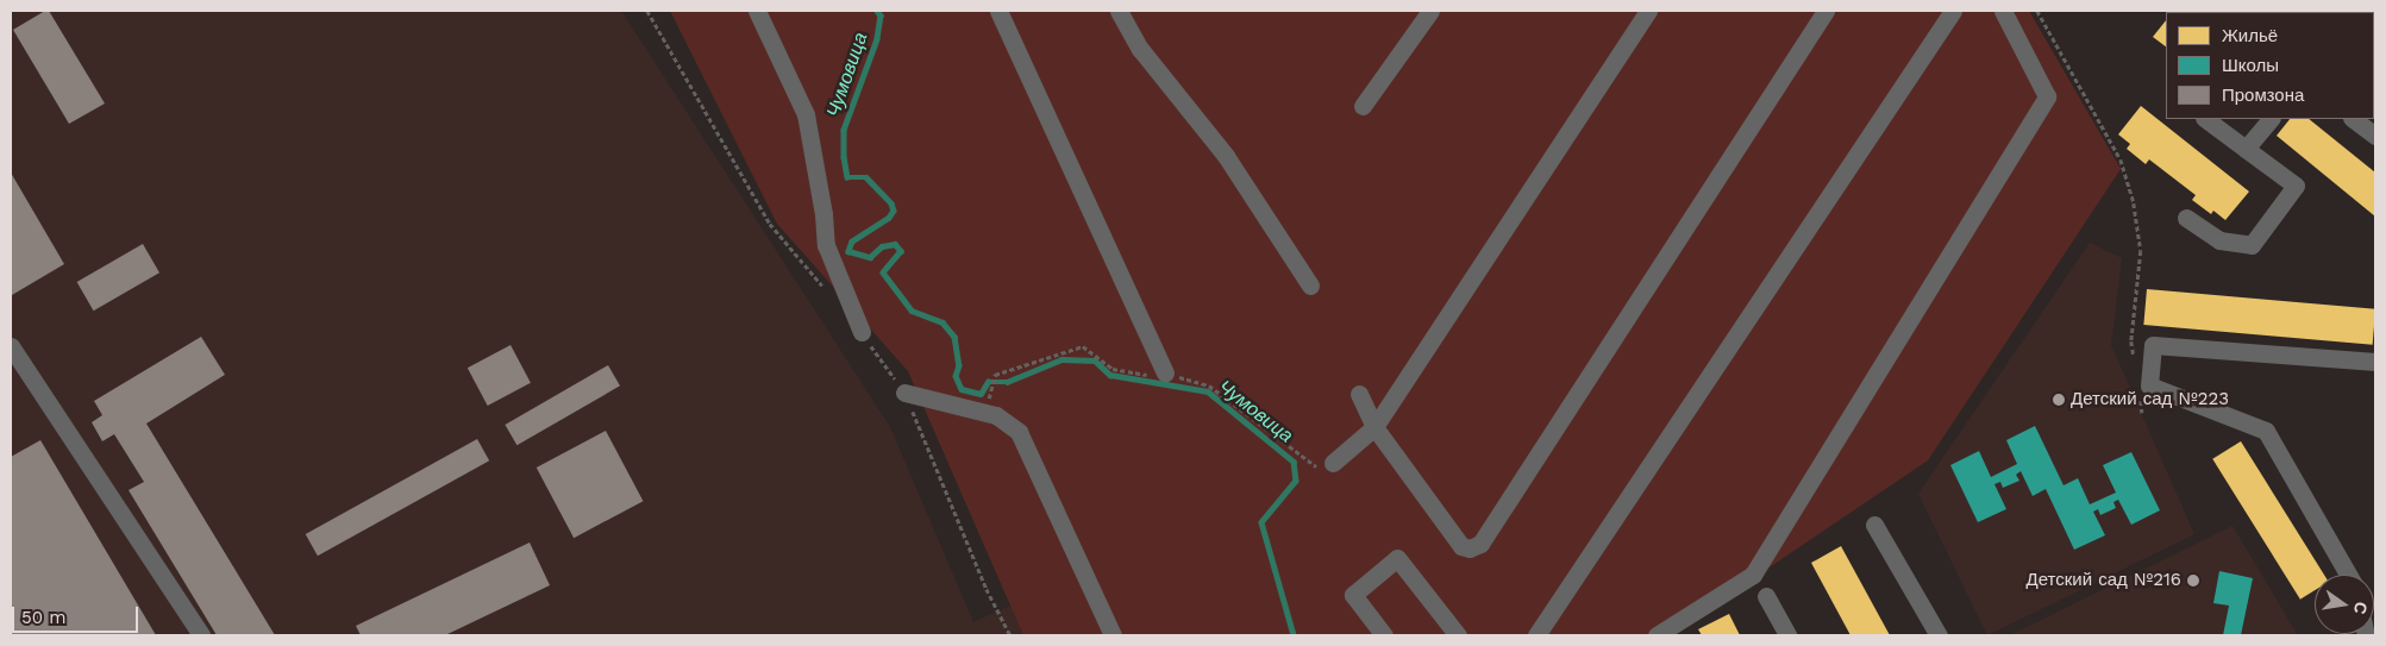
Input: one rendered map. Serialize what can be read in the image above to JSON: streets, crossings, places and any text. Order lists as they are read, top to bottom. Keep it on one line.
{"water":["Чумовица"],"places":["Детский сад №223","Детский сад №216"],"legend":["Жильё","Школы","Промзона"],"scale_bar":"50 m","north":"right"}
